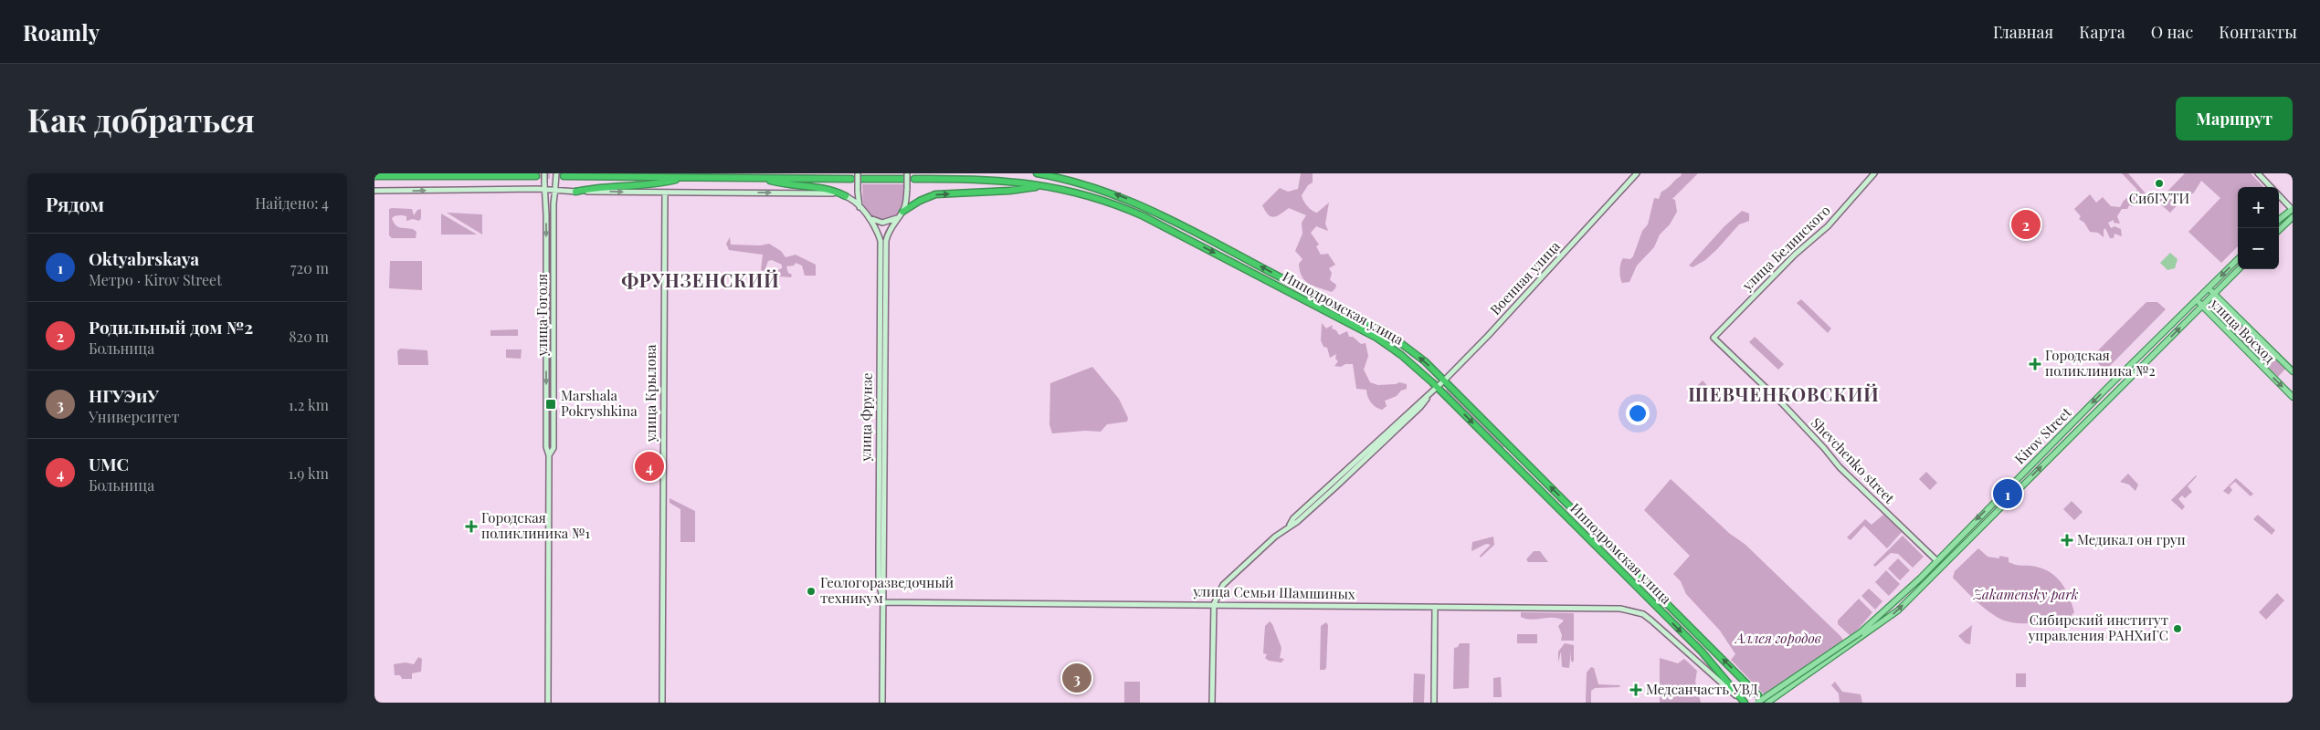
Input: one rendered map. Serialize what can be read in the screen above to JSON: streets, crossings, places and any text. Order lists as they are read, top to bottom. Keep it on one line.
{"streets":{"highway":["Ипподромская улица"],"main road":["улица Восход","Kirov Street"],"street":["улица Белинского","Военная улица","улица Гоголя","улица Крылова","улица Фрунзе","Shevchenko street","улица Семьи Шамшиных"]},"crossings":[["улица Белинского","Shevchenko street"],["Военная улица","Ипподромская улица"],["Военная улица","улица Семьи Шамшиных"],["Ипподромская улица","улица Семьи Шамшиных"],["улица Восход","Kirov Street"],["улица Фрунзе","улица Семьи Шамшиных"],["Kirov Street","Shevchenko street"]],"districts":["ФРУНЗЕНСКИЙ","ШЕВЧЕНКОВСКИЙ"],"parks":["Zakamensky park","Аллея городов"],"places":{"other":["СибГУТИ","Геологоразведочный техникум","Сибирский институт управления РАНХиГС"],"health":["Городская поликлиника №2","Городская поликлиника №1","Медикал он груп","Медсанчасть УВД"],"transit":["Marshala Pokryshkina"]},"page":{"header":"Roamly","nav":["Главная","Карта","О нас","Контакты"],"buttons":"Маршрут","title":"Как добраться","heading":["Рядом","Найдено: 4"],"map_buttons":["+","−"],"pins":["2","4","1","3"],"list":[{"mark":"1","name":"Oktyabrskaya","note":"Метро · Kirov Street","value":"720 m"},{"mark":"2","name":"Родильный дом №2","note":"Больница","value":"820 m"},{"mark":"3","name":"НГУЭиУ","note":"Университет","value":"1.2 km"},{"mark":"4","name":"UMC","note":"Больница","value":"1.9 km"}]}}
